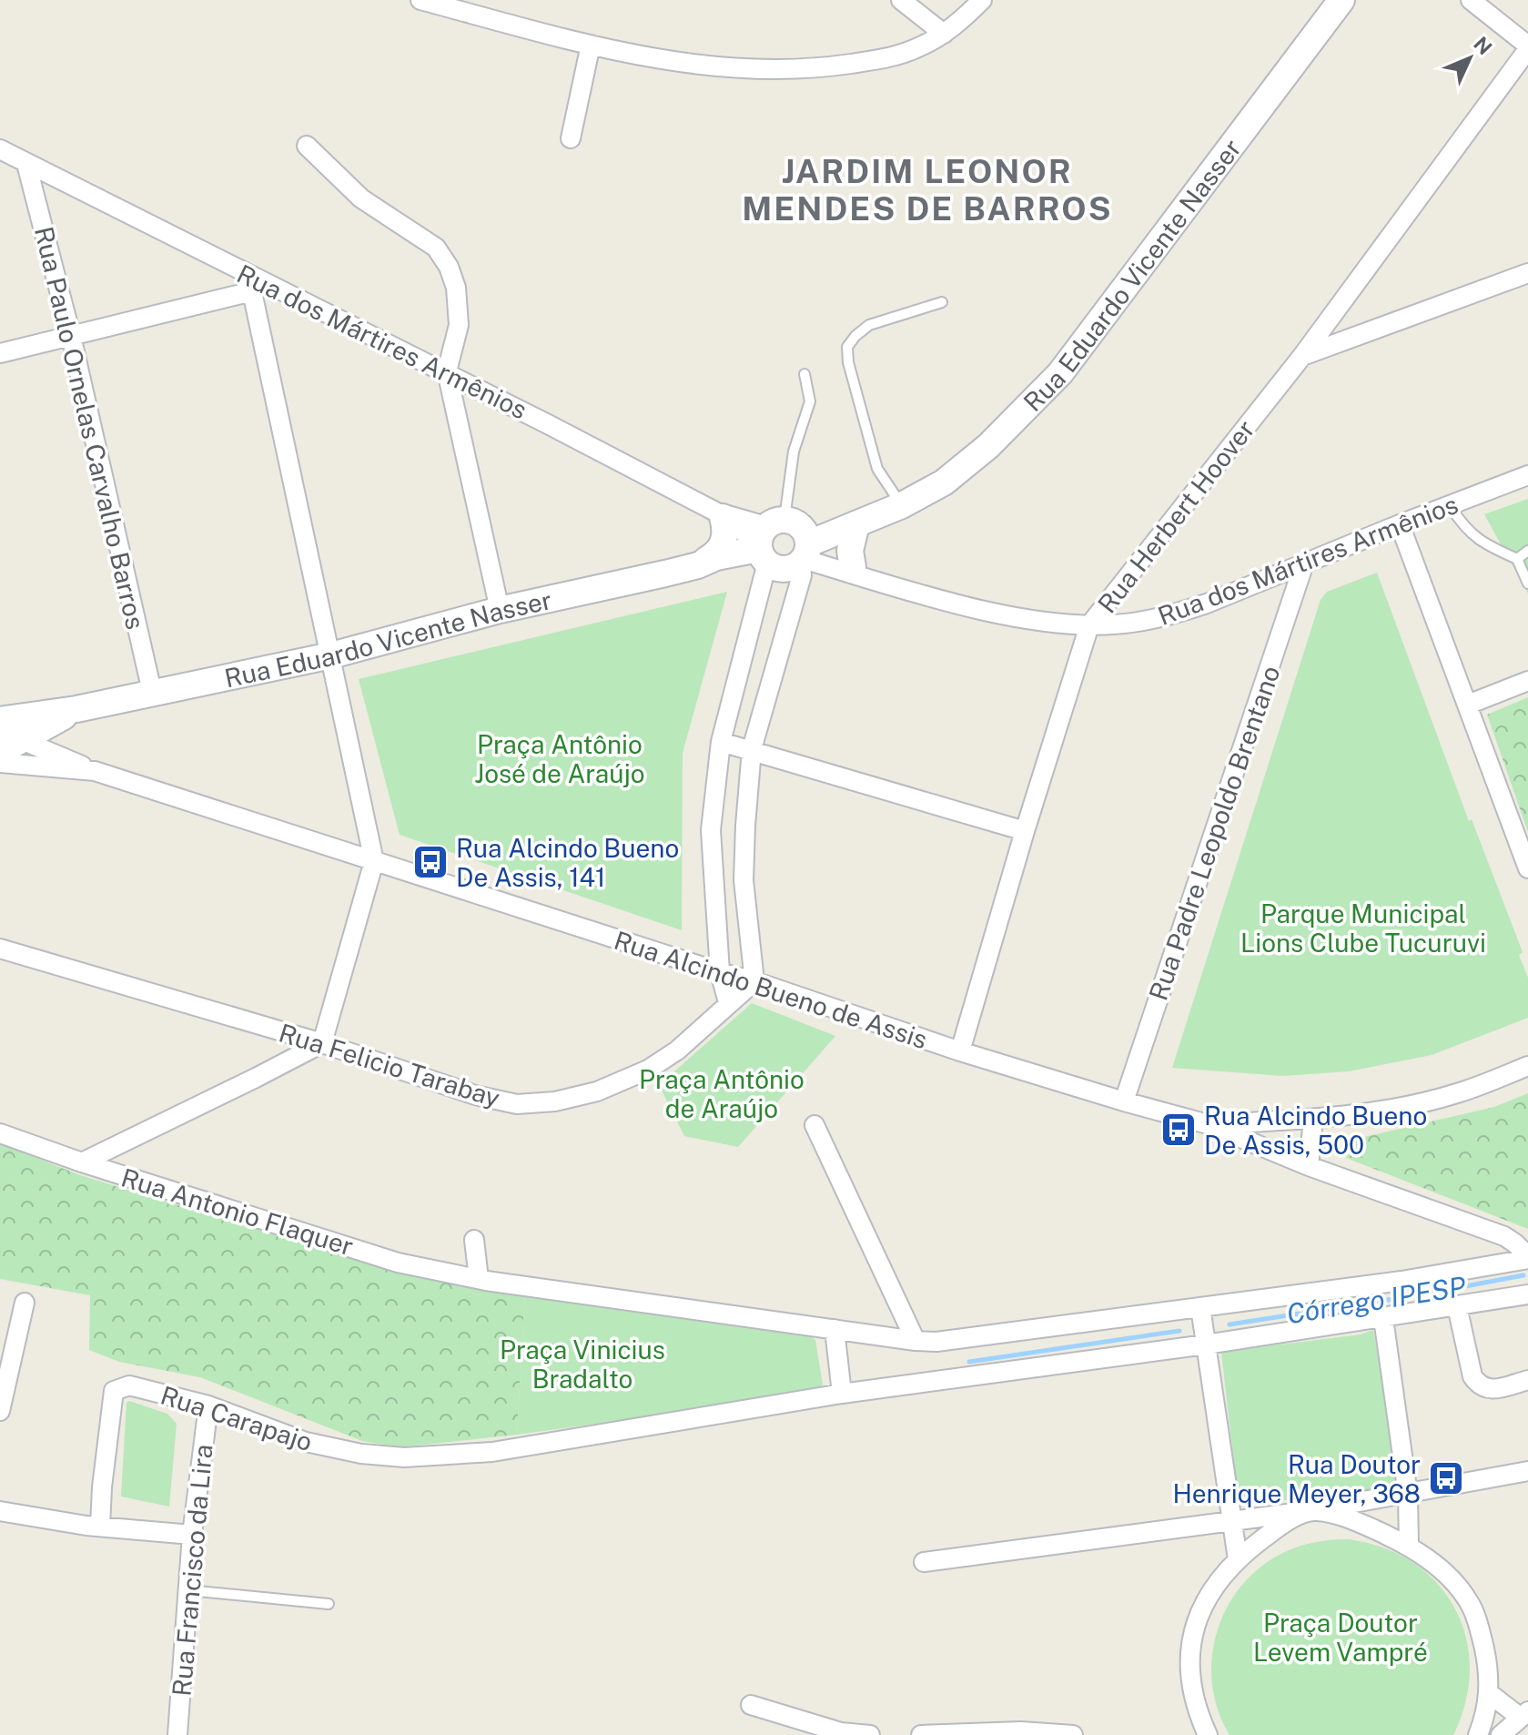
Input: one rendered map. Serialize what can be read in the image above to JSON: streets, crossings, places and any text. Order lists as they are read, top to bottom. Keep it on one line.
{"streets":{"street":["Rua Eduardo Vicente Nasser","Rua dos Mártires Armênios","Rua Paulo Ornelas Carvalho Barros","Rua Herbert Hoover","Rua Padre Leopoldo Brentano","Rua Alcindo Bueno de Assis","Rua Felicio Tarabay","Rua Antonio Flaquer","Rua Carapajo","Rua Francisco da Lira"]},"crossings":[["Rua Eduardo Vicente Nasser","Rua dos Mártires Armênios"],["Rua Eduardo Vicente Nasser","Rua Paulo Ornelas Carvalho Barros"],["Rua dos Mártires Armênios","Rua Paulo Ornelas Carvalho Barros"],["Rua dos Mártires Armênios","Rua Herbert Hoover"],["Rua dos Mártires Armênios","Rua Padre Leopoldo Brentano"],["Rua Herbert Hoover","Rua Alcindo Bueno de Assis"],["Rua Padre Leopoldo Brentano","Rua Alcindo Bueno de Assis"],["Rua Alcindo Bueno de Assis","Rua Felicio Tarabay"],["Rua Alcindo Bueno de Assis","Rua Antonio Flaquer"],["Rua Carapajo","Rua Francisco da Lira"]],"districts":["JARDIM LEONOR MENDES DE BARROS"],"water":["Córrego IPESP"],"parks":["Praça Antônio José de Araújo","Parque Municipal Lions Clube Tucuruvi","Praça Antônio de Araújo","Praça Vinicius Bradalto","Praça Doutor Levem Vampré"],"places":{"bus stop":["Rua Alcindo Bueno De Assis, 141","Rua Alcindo Bueno De Assis, 500","Rua Doutor Henrique Meyer, 368"]},"north":"top right"}
